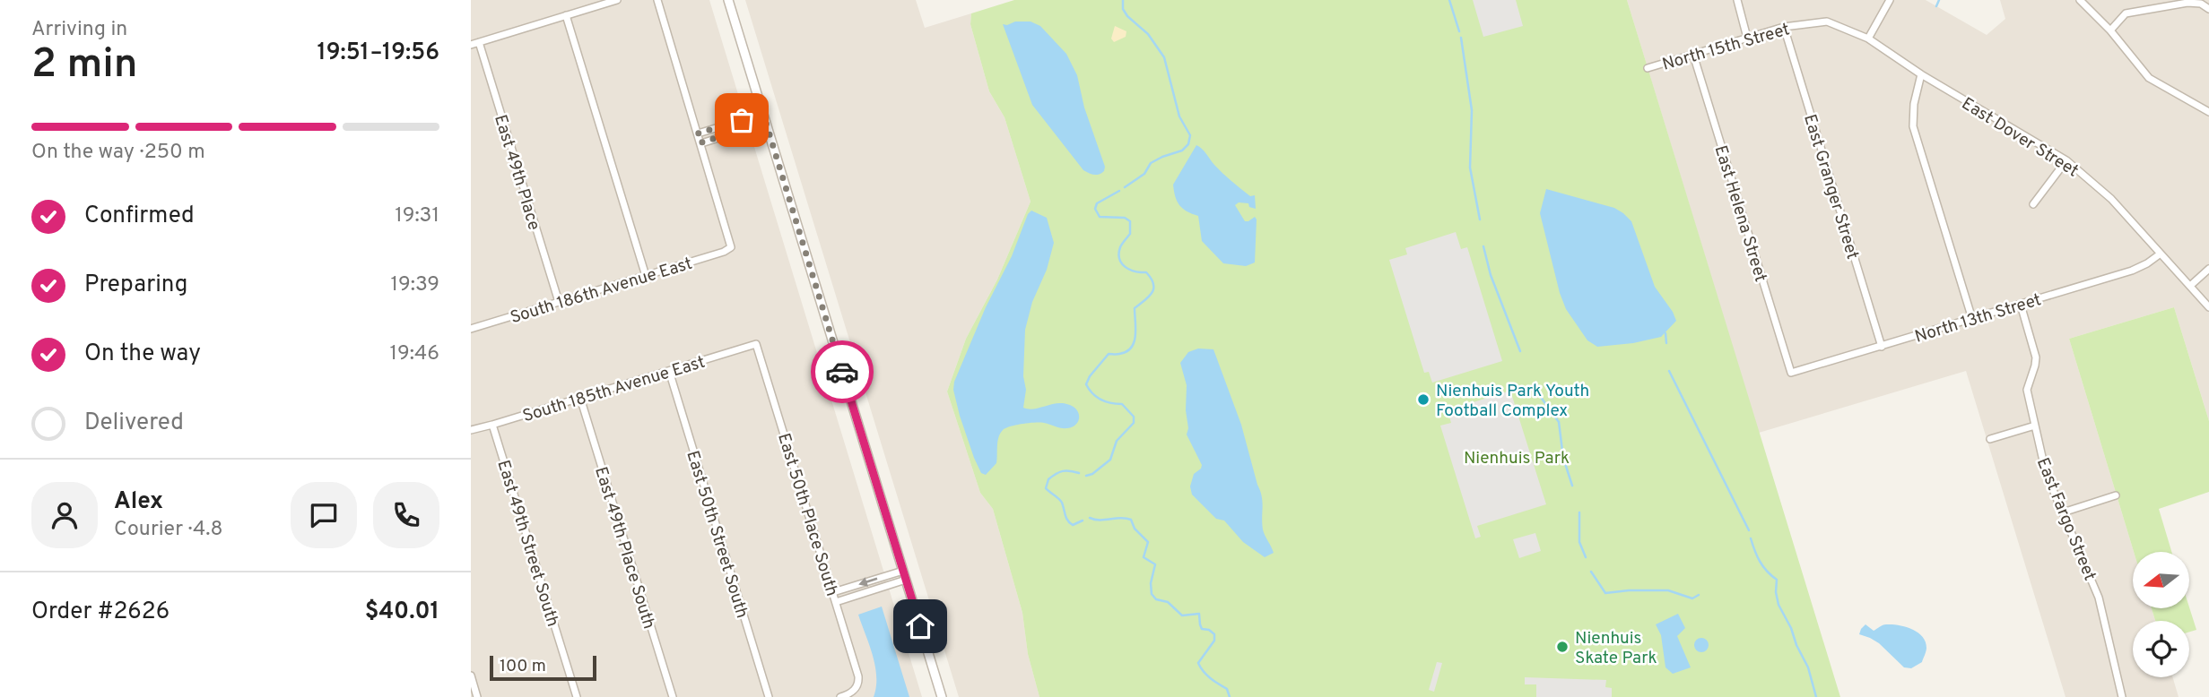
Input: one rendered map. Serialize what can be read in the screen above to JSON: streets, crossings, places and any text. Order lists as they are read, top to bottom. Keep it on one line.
{"streets":{"street":["North 15th Street","East Dover Street","East 49th Place","East Granger Street","East Helena Street","South 186th Avenue East","North 13th Street","South 185th Avenue East","East 50th Place South","East Fargo Street","East 50th Street South","East 49th Street South","East 49th Place South"]},"crossings":[["North 15th Street","East Dover Street"],["North 15th Street","East Granger Street"],["North 15th Street","East Helena Street"],["East Dover Street","North 13th Street"],["East 49th Place","South 186th Avenue East"],["East Granger Street","North 13th Street"],["East Helena Street","North 13th Street"],["North 13th Street","East Fargo Street"],["South 185th Avenue East","East 50th Place South"],["South 185th Avenue East","East 50th Street South"],["South 185th Avenue East","East 49th Street South"],["South 185th Avenue East","East 49th Place South"]],"parks":["Nienhuis Park"],"places":["Nienhuis Park Youth Football Complex","Nienhuis Skate Park"],"scale_bar":"100 m","north":"left","page":{"heading":["2 min","Arriving in","19:51–19:56"],"panel":["Alex","Courier · 4.8","Order #2626","$40.01"],"bar":"On the way · 250 m","list":[["Confirmed","19:31"],["Preparing","19:39"],["On the way","19:46"],"Delivered"],"scale":"100 m"}}
